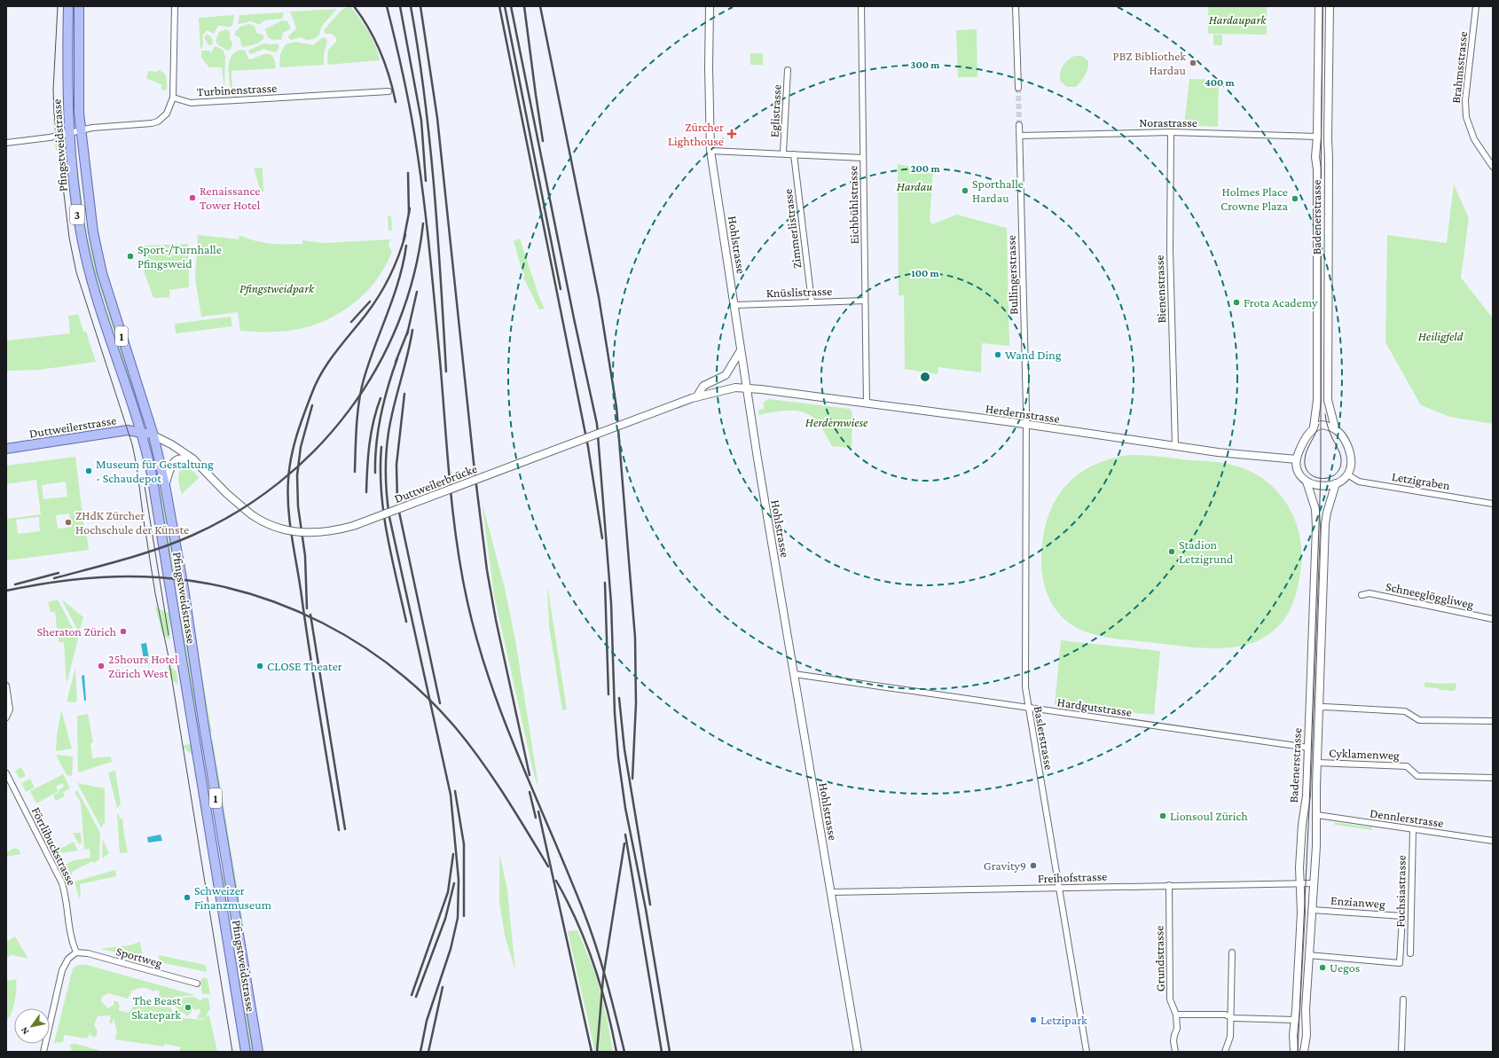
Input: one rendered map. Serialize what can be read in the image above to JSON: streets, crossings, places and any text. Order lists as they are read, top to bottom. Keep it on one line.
{"streets":{"main road":["Pfingstweidstrasse","3","1","Duttweilerstrasse"],"street":["Brahmsstrasse","Turbinenstrasse","Eglistrasse","Norastrasse","Eichbühlstrasse","Badenerstrasse","Zimmerlistrasse","Hohlstrasse","Bullingerstrasse","Bienenstrasse","Knüslistrasse","Herdernstrasse","Letzigraben","Duttweilerbrücke","Schneeglöggliweg","Hardgutstrasse","Baslerstrasse","Cyklamenweg","Dennlerstrasse","Förrlibuckstrasse","Freihofstrasse","Fuchsiastrasse","Enzianweg","Sportweg","Grundstrasse"]},"crossings":[["Eglistrasse","Eichbühlstrasse"],["Eglistrasse","Zimmerlistrasse"],["Eglistrasse","Hohlstrasse"],["Norastrasse","Badenerstrasse"],["Norastrasse","Bullingerstrasse"],["Norastrasse","Bienenstrasse"],["Pfingstweidstrasse","Duttweilerstrasse"],["Pfingstweidstrasse","Duttweilerbrücke"],["Eichbühlstrasse","Knüslistrasse"],["Eichbühlstrasse","Herdernstrasse"],["Badenerstrasse","Herdernstrasse"],["Badenerstrasse","Letzigraben"],["Badenerstrasse","Hardgutstrasse"],["Badenerstrasse","Cyklamenweg"],["Badenerstrasse","Dennlerstrasse"],["Badenerstrasse","Freihofstrasse"],["Badenerstrasse","Enzianweg"],["Zimmerlistrasse","Knüslistrasse"],["Hohlstrasse","Knüslistrasse"],["Hohlstrasse","Herdernstrasse"],["Hohlstrasse","Duttweilerbrücke"],["Hohlstrasse","Hardgutstrasse"],["Hohlstrasse","Freihofstrasse"],["Bullingerstrasse","Herdernstrasse"],["Bullingerstrasse","Baslerstrasse"],["Bienenstrasse","Herdernstrasse"],["Herdernstrasse","Letzigraben"],["Herdernstrasse","Duttweilerbrücke"],["Herdernstrasse","Baslerstrasse"],["Duttweilerstrasse","Duttweilerbrücke"],["Hardgutstrasse","Baslerstrasse"],["Baslerstrasse","Freihofstrasse"],["Dennlerstrasse","Fuchsiastrasse"],["Förrlibuckstrasse","Sportweg"],["Freihofstrasse","Grundstrasse"]],"parks":["Hardaupark","Hardau","Pfingstweidpark","Heiligfeld","Herdernwiese"],"places":{"other":["PBZ Bibliothek Hardau","Sporthalle Hardau","Renaissance Tower Hotel","Holmes Place Crowne Plaza","Sport-/Turnhalle Pfingsweid","Frota Academy","Wand Ding","Museum für Gestaltung - Schaudepot","ZHdK Zürcher Hochschule der Künste","Stadion Letzigrund","Sheraton Zürich","25hours Hotel Zürich West","CLOSE Theater","Lionsoul Zürich","Gravity9","Schweizer Finanzmuseum","Uegos","The Beast Skatepark","Letzipark"],"health":["Zürcher Lighthouse"]},"north":"bottom left","rings":["300 m","400 m","200 m","100 m"]}
